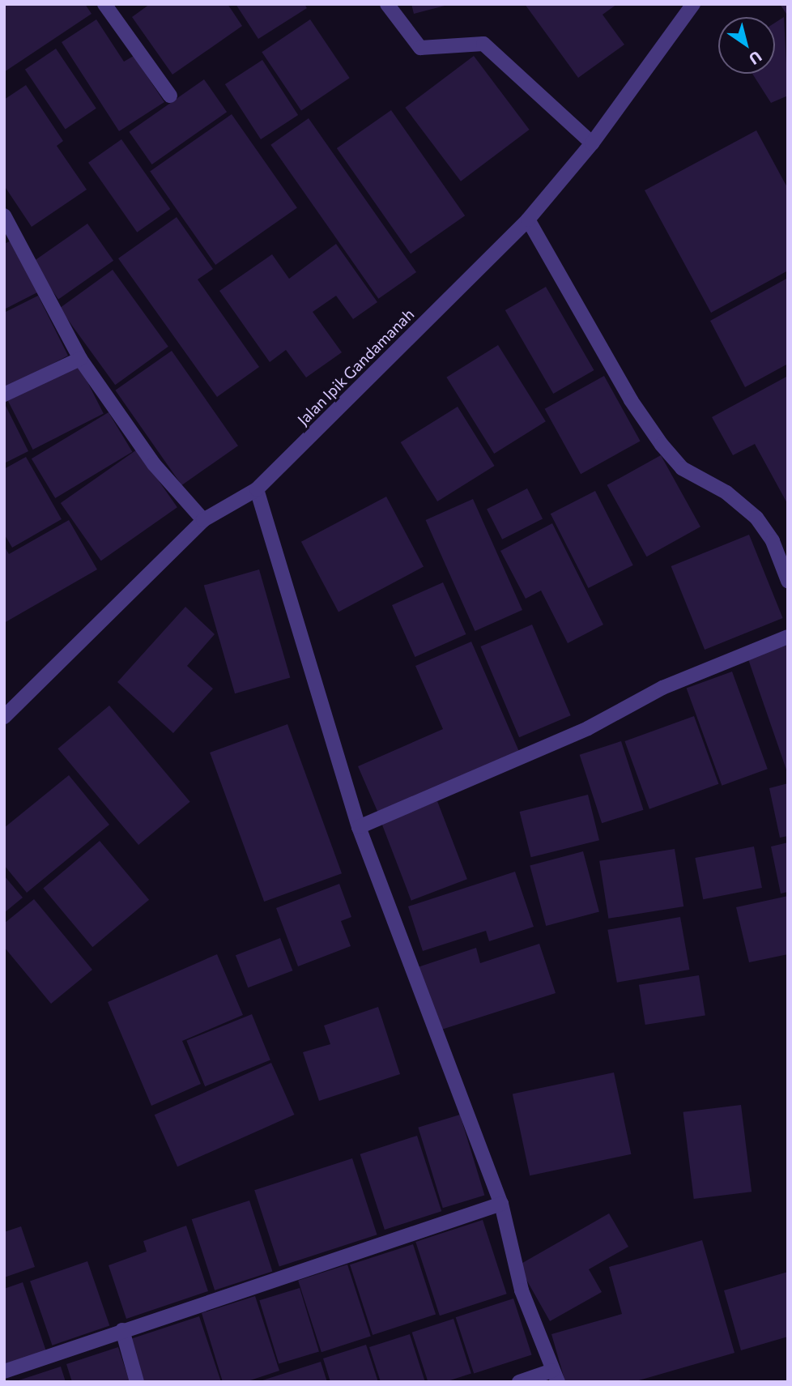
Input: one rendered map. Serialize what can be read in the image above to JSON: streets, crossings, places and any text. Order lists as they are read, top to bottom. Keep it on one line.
{"streets":{"street":["Jalan Ipik Gandamanah"]},"north":"bottom right"}
